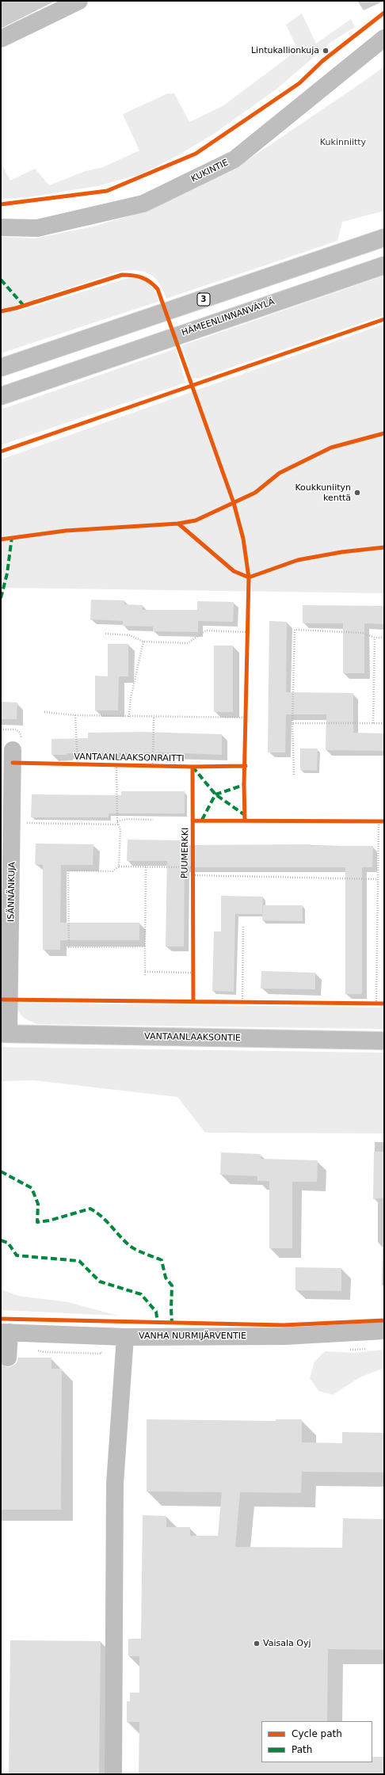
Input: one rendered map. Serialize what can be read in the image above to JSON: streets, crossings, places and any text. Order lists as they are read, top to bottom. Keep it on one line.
{"streets":{"main road":["KUKINTIE","3","HÄMEENLINNANVÄYLÄ","ISÄNNÄNKUJA","VANTAANLAAKSONTIE","VANHA NURMIJÄRVENTIE"],"cycle path":["VANTAANLAAKSONRAITTI","PUUMERKKI"]},"crossings":[["ISÄNNÄNKUJA","VANTAANLAAKSONTIE"]],"parks":["Kukinniitty"],"places":["Lintukallionkuja","Koukkuniityn kenttä","Vaisala Oyj"],"legend":["Cycle path","Path"]}
